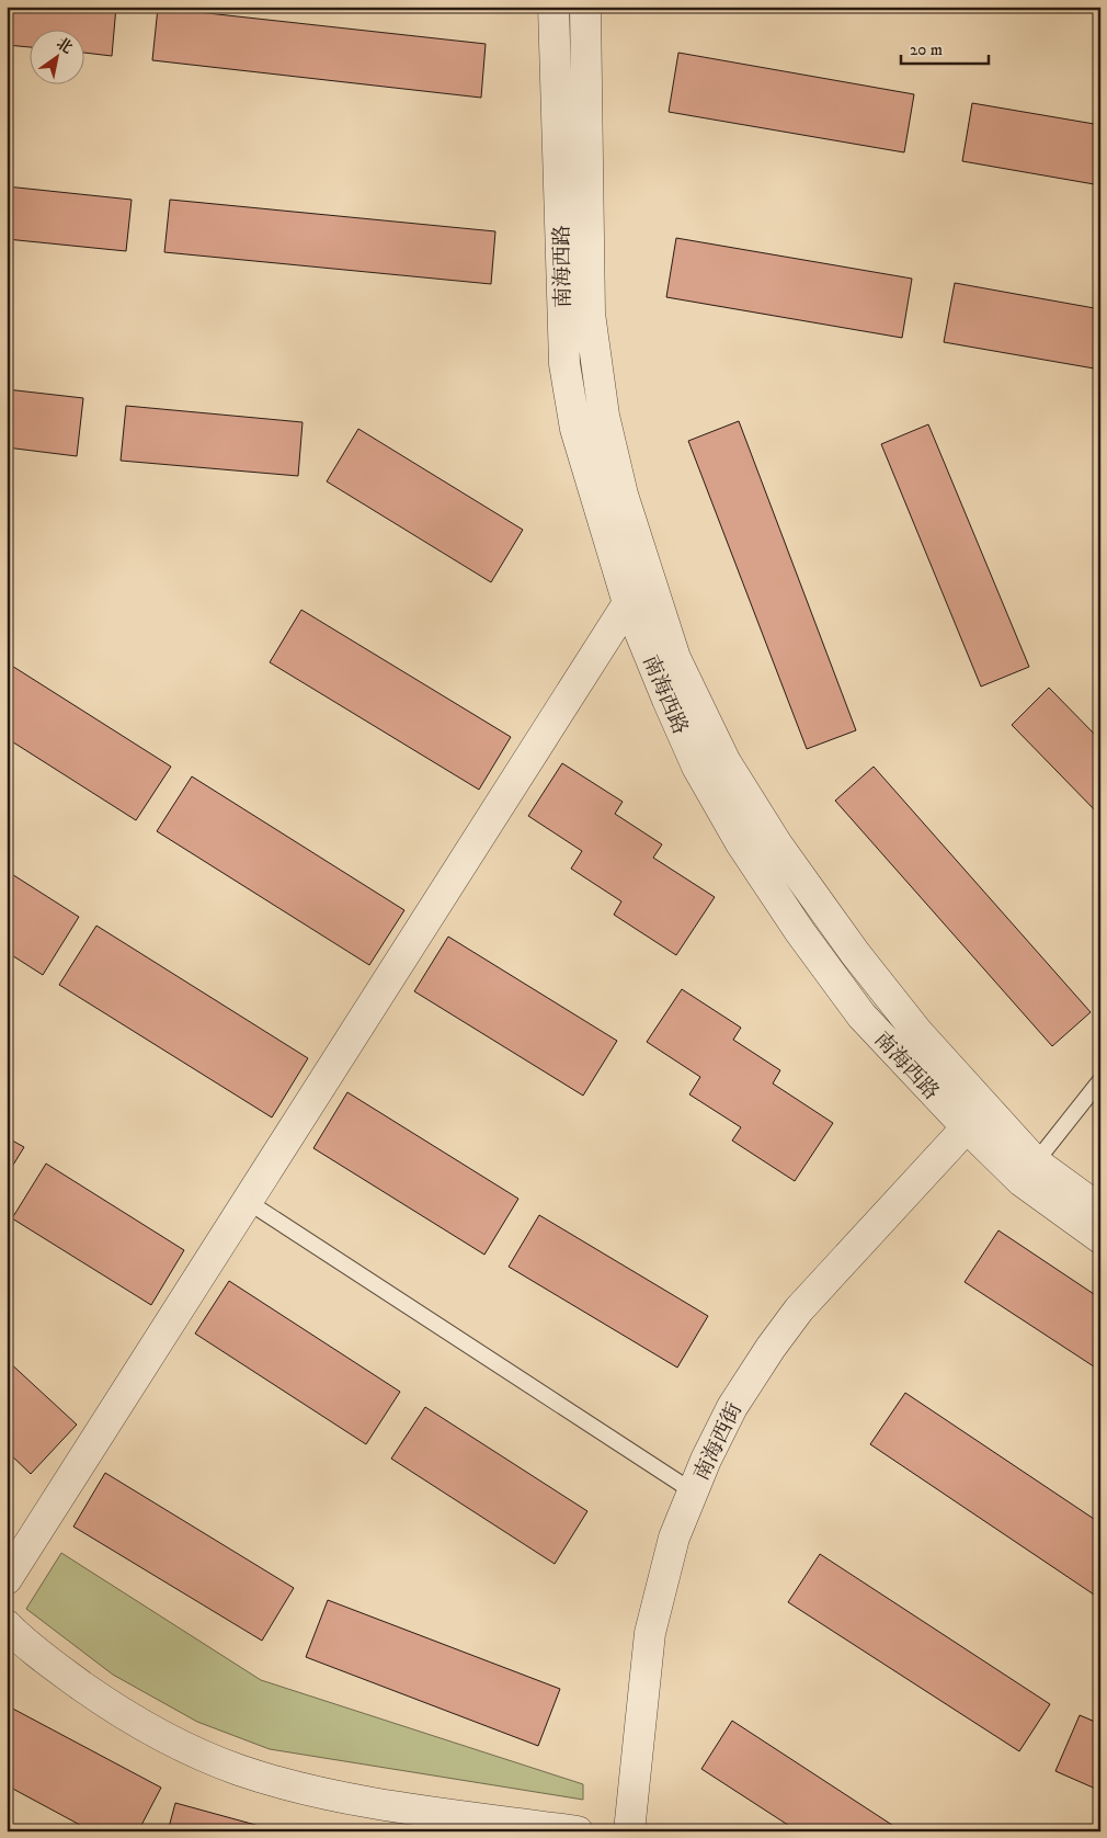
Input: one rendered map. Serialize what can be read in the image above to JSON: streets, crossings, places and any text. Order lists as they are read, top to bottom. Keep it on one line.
{"streets":{"street":["南海西路","南海西街"]},"crossings":[["南海西路","南海西街"]],"scale_bar":"20 m","north":"top right"}
